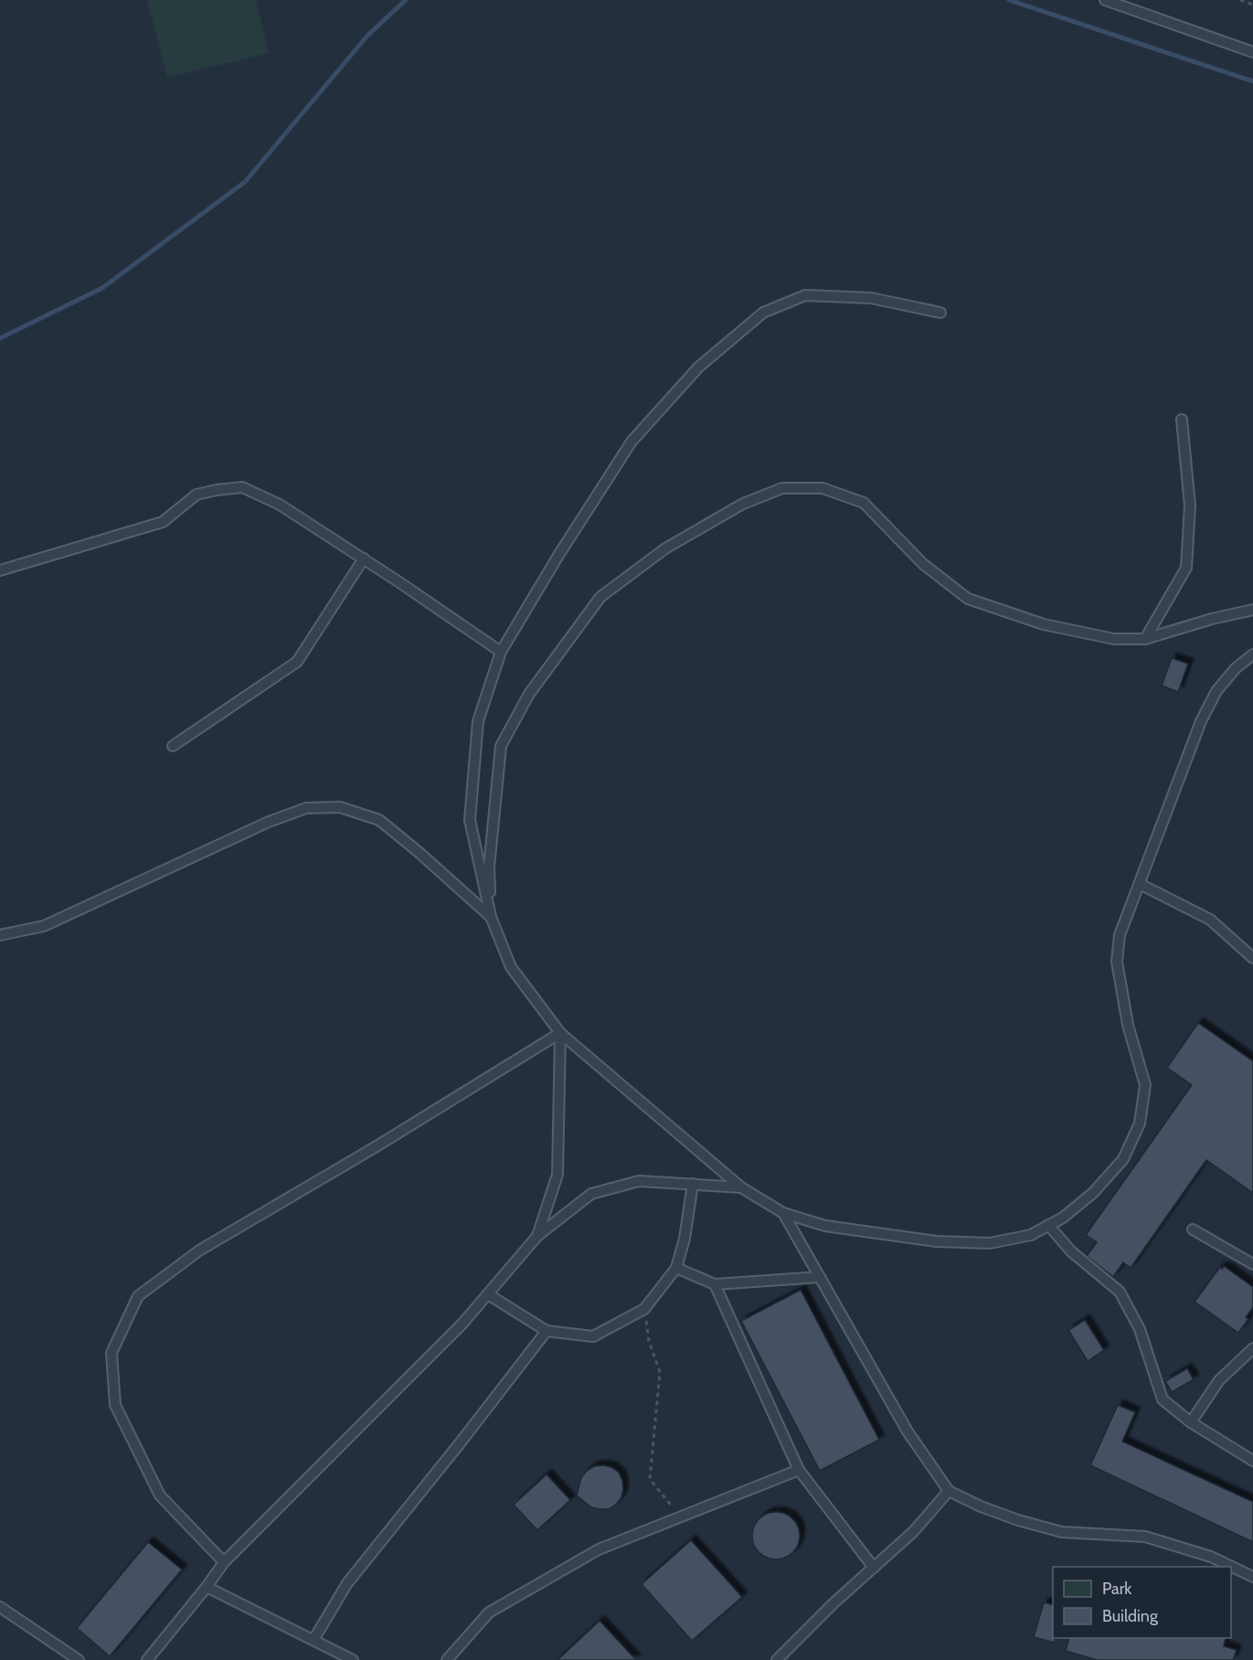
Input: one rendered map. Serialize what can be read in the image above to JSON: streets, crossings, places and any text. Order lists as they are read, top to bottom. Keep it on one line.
{"legend":["Park","Building"]}
